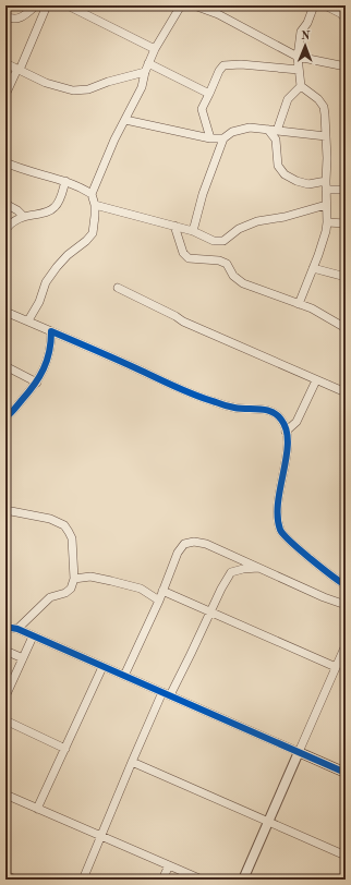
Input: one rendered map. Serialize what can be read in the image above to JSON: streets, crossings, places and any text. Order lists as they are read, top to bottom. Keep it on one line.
{"north":"top"}
